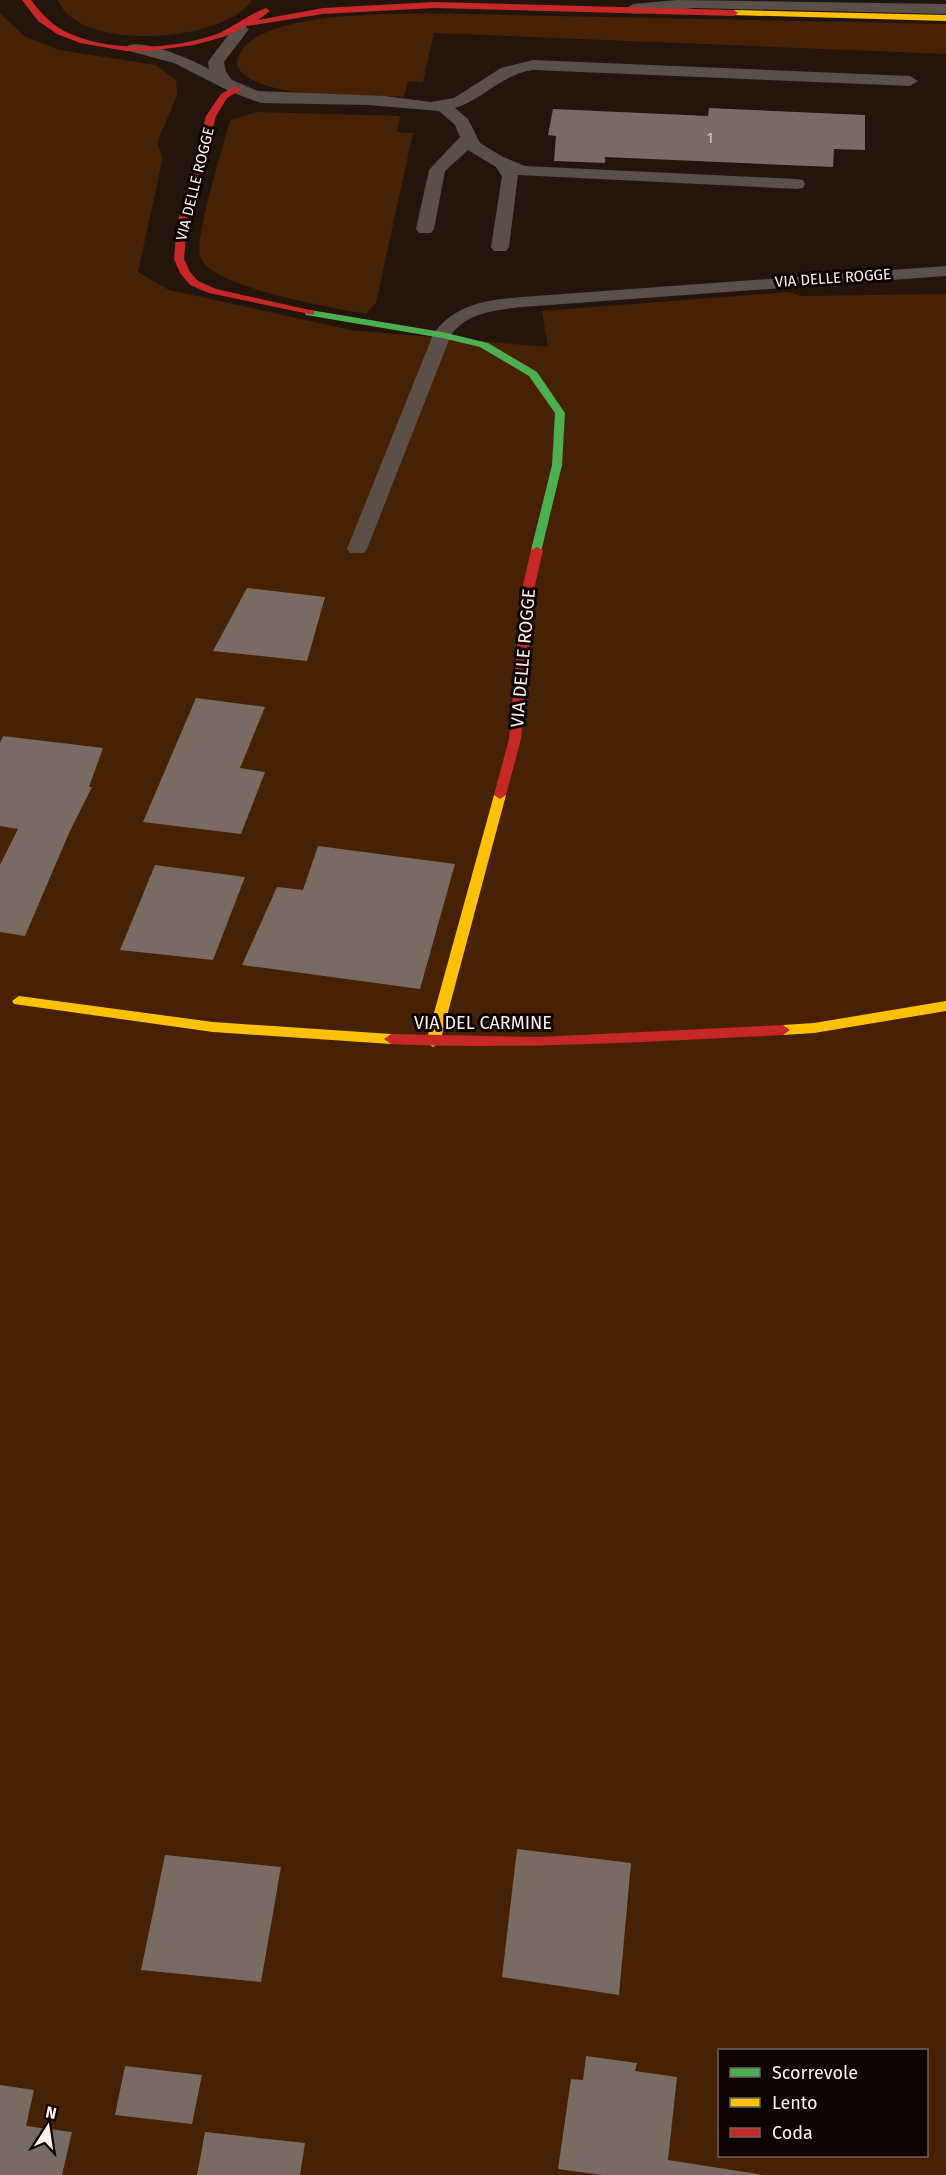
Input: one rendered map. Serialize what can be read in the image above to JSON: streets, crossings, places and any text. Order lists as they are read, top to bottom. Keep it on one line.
{"streets":{"street":["VIA DELLE ROGGE","VIA DEL CARMINE"]},"crossings":[["VIA DELLE ROGGE","VIA DEL CARMINE"]],"house_numbers":["1"],"legend":["Scorrevole","Lento","Coda"],"north":"top"}
